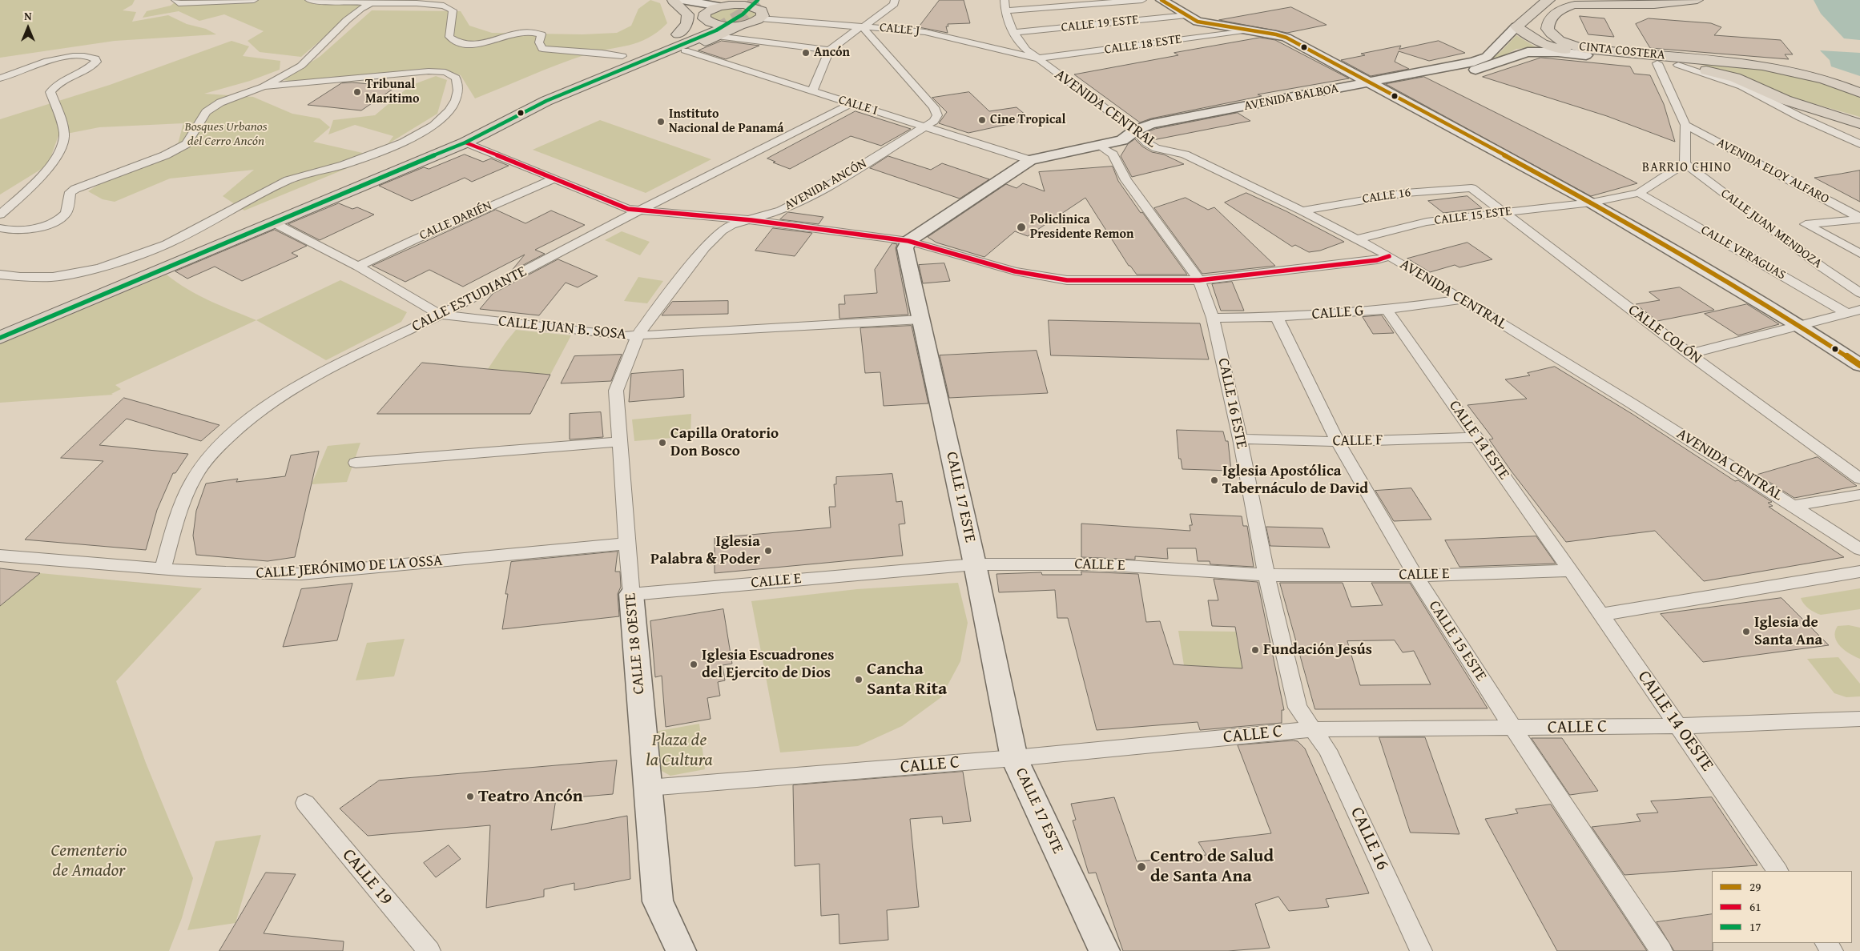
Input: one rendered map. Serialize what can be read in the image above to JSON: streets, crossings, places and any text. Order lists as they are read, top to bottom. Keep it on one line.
{"streets":{"highway":["CINTA COSTERA","AVENIDA BALBOA"],"street":["CALLE 19 ESTE","CALLE J","CALLE 18 ESTE","CALLE I","AVENIDA CENTRAL","AVENIDA ELOY ALFARO","AVENIDA ANCÓN","CALLE 16","CALLE 15 ESTE","CALLE DARIÉN","CALLE JUAN MENDOZA","CALLE VERAGUAS","CALLE ESTUDIANTE","CALLE G","CALLE JUAN B. SOSA","CALLE COLÓN","CALLE 16 ESTE","CALLE 14 ESTE","CALLE F","CALLE 17 ESTE","CALLE E","CALLE JERÓNIMO DE LA OSSA","CALLE 18 OESTE","CALLE 14 OESTE","CALLE C","CALLE 19"]},"crossings":[["CALLE 19 ESTE","AVENIDA CENTRAL"],["CALLE J","CALLE 18 ESTE"],["CALLE J","AVENIDA CENTRAL"],["CALLE J","AVENIDA ANCÓN"],["CALLE 18 ESTE","AVENIDA CENTRAL"],["CINTA COSTERA","AVENIDA BALBOA"],["AVENIDA BALBOA","AVENIDA CENTRAL"],["CALLE I","AVENIDA ANCÓN"],["CALLE I","CALLE ESTUDIANTE"],["AVENIDA CENTRAL","CALLE 16"],["AVENIDA CENTRAL","CALLE 15 ESTE"],["AVENIDA CENTRAL","CALLE G"],["AVENIDA ANCÓN","CALLE JUAN B. SOSA"],["AVENIDA ANCÓN","CALLE 18 OESTE"],["CALLE 16","CALLE COLÓN"],["CALLE 16","CALLE 16 ESTE"],["CALLE 16","CALLE C"],["CALLE 15 ESTE","CALLE G"],["CALLE 15 ESTE","CALLE COLÓN"],["CALLE 15 ESTE","CALLE F"],["CALLE 15 ESTE","CALLE E"],["CALLE 15 ESTE","CALLE C"],["CALLE DARIÉN","CALLE JUAN B. SOSA"],["CALLE ESTUDIANTE","CALLE JUAN B. SOSA"],["CALLE ESTUDIANTE","CALLE JERÓNIMO DE LA OSSA"],["CALLE G","CALLE 16 ESTE"],["CALLE G","CALLE 14 ESTE"],["CALLE JUAN B. SOSA","CALLE 17 ESTE"],["CALLE JUAN B. SOSA","CALLE 18 OESTE"],["CALLE 16 ESTE","CALLE F"],["CALLE 16 ESTE","CALLE E"],["CALLE 16 ESTE","CALLE C"],["CALLE 14 ESTE","CALLE F"],["CALLE 14 ESTE","CALLE E"],["CALLE 14 ESTE","CALLE 14 OESTE"],["CALLE 17 ESTE","CALLE E"],["CALLE 17 ESTE","CALLE C"],["CALLE E","CALLE 18 OESTE"],["CALLE E","CALLE 14 OESTE"],["CALLE JERÓNIMO DE LA OSSA","CALLE 18 OESTE"],["CALLE 18 OESTE","CALLE C"],["CALLE 14 OESTE","CALLE C"]],"districts":["BARRIO CHINO"],"parks":["Bosques Urbanos del Cerro Ancón","Plaza de la Cultura","Cementerio de Amador"],"places":["Ancón","Tribunal Maritimo","Cine Tropical","Instituto Nacional de Panamá","Policlinica Presidente Remon","Capilla Oratorio Don Bosco","Iglesia Apostólica Tabernáculo de David","Iglesia Palabra & Poder","Iglesia de Santa Ana","Fundación Jesús","Iglesia Escuadrones del Ejercito de Dios","Cancha Santa Rita","Teatro Ancón","Centro de Salud de Santa Ana"],"lines":["transit line 29","transit line 17","transit line 61"],"legend":["29","61","17"],"north":"top"}
